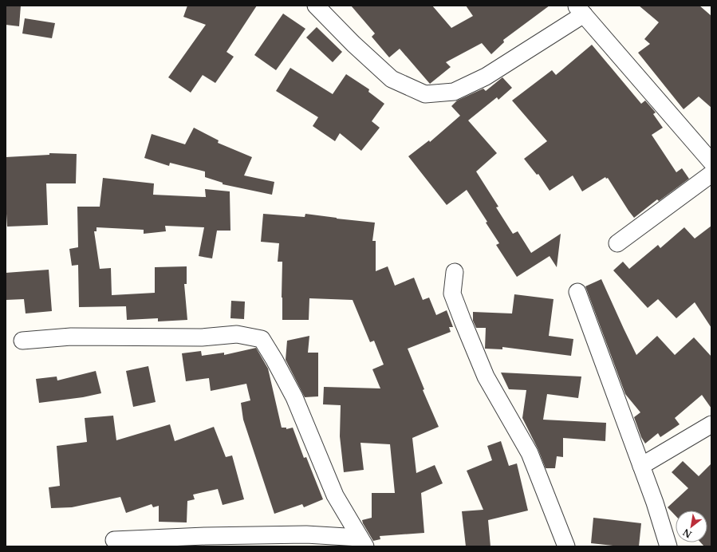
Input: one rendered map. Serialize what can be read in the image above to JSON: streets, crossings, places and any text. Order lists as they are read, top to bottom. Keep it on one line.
{"north":"bottom left"}
